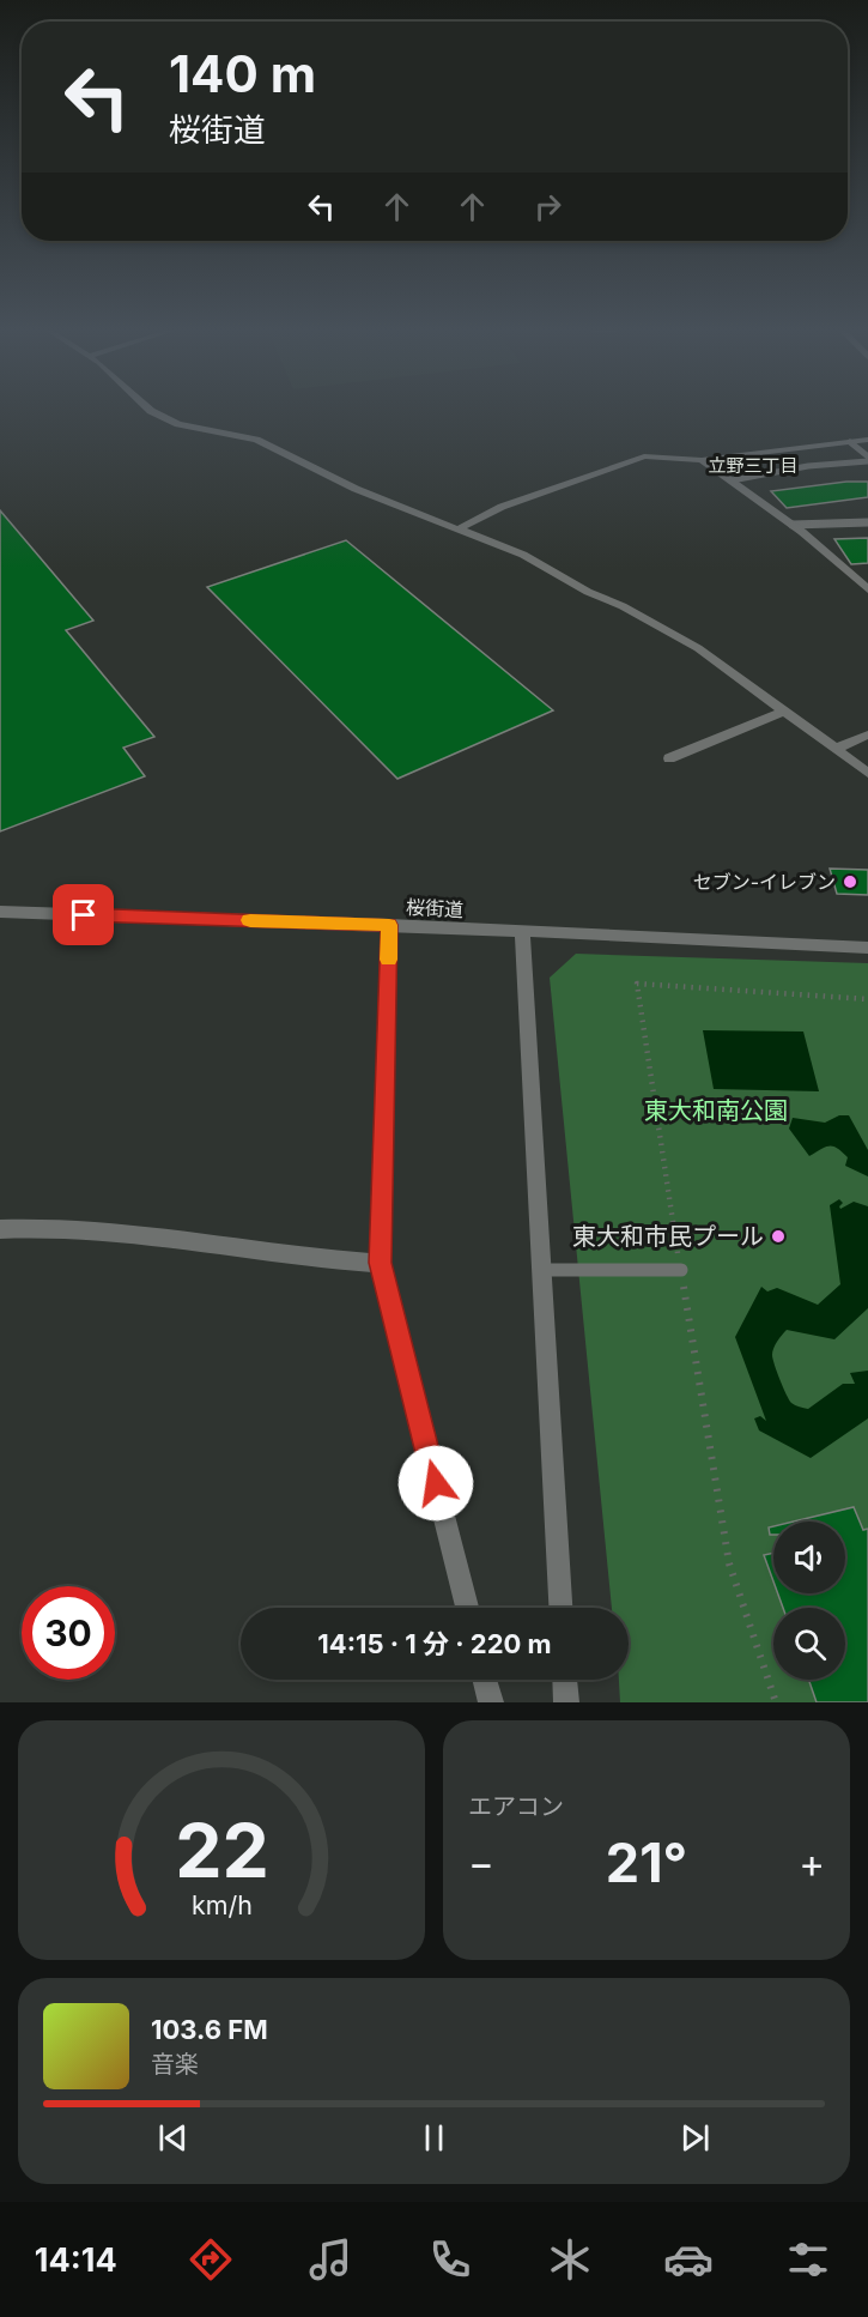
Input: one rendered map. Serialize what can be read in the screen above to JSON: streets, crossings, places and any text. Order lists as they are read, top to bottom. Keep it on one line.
{"streets":{"street":["桜街道"]},"districts":["立野三丁目"],"parks":["東大和南公園"],"places":["セブン-イレブン","東大和市民プール"],"page":{"turn":["140 m","桜街道"],"limit":"30","trip":"14:15 · 1 分 · 220 m","tile":"エアコン","heat":["−","21°","+"],"song":["103.6 FM","音楽"],"tabs":"14:14","gauge":["22","km/h"]}}
